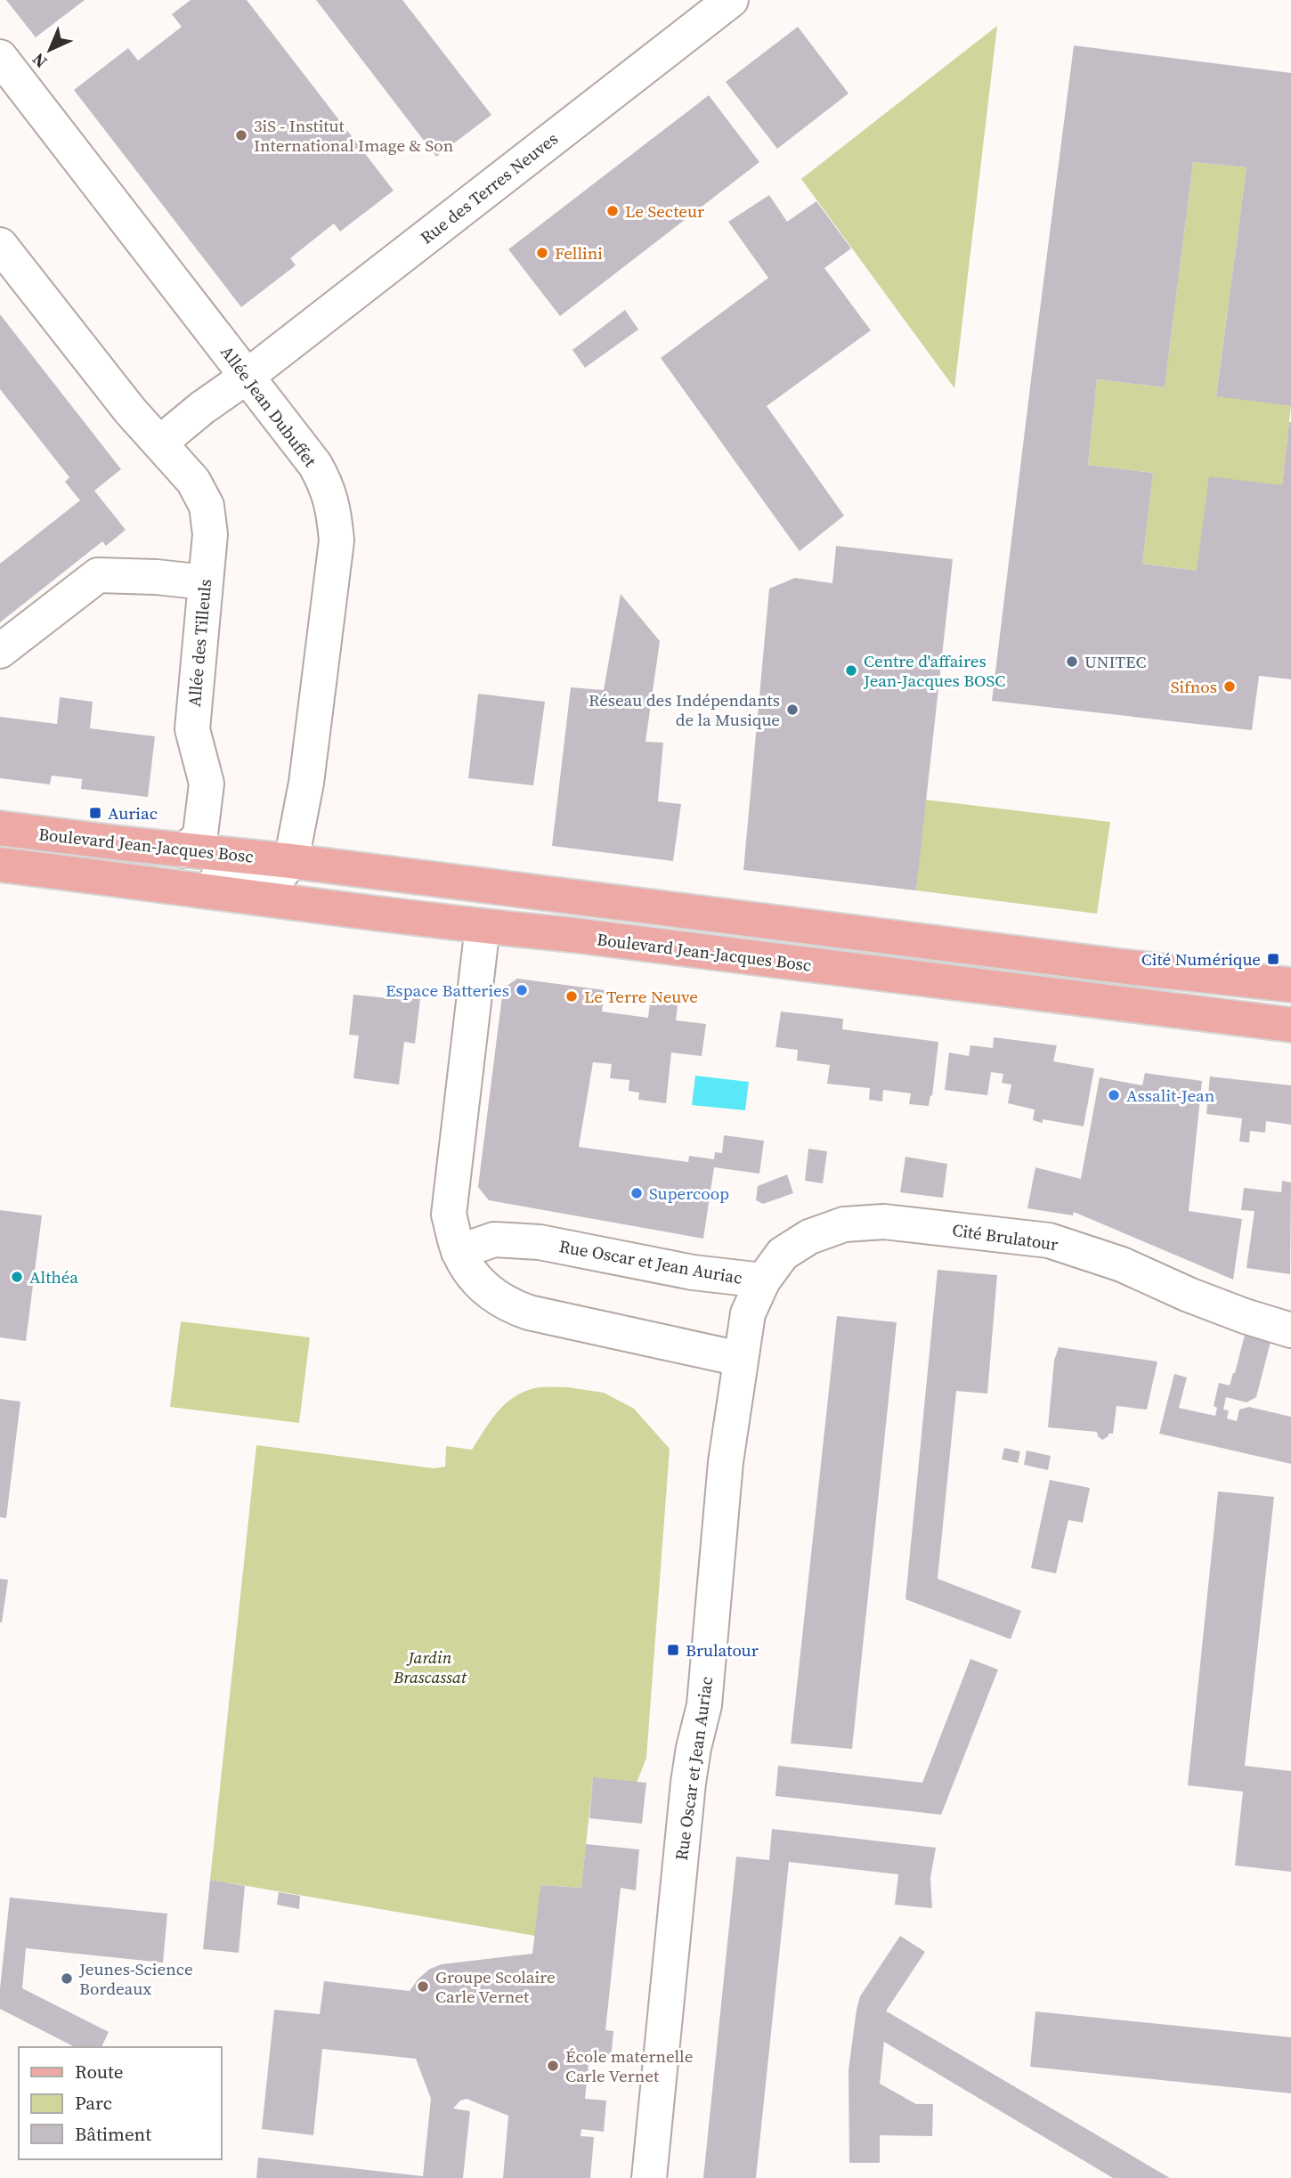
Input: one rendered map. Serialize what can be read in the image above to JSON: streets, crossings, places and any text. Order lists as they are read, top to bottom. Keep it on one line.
{"streets":{"main road":["Boulevard Jean-Jacques Bosc"],"street":["Rue des Terres Neuves","Allée Jean Dubuffet","Allée des Tilleuls","Cité Brulatour","Rue Oscar et Jean Auriac"]},"crossings":[["Rue des Terres Neuves","Allée Jean Dubuffet"],["Rue des Terres Neuves","Allée des Tilleuls"],["Allée Jean Dubuffet","Boulevard Jean-Jacques Bosc"],["Allée des Tilleuls","Boulevard Jean-Jacques Bosc"],["Cité Brulatour","Rue Oscar et Jean Auriac"]],"parks":["Jardin Brascassat"],"places":{"other":["3iS - Institut International Image & Son","Le Secteur","Fellini","UNITEC","Centre d'affaires Jean-Jacques BOSC","Sifnos","Réseau des Indépendants de la Musique","Espace Batteries","Le Terre Neuve","Assalit-Jean","Supercoop","Althéa","Jeunes-Science Bordeaux","Groupe Scolaire Carle Vernet","École maternelle Carle Vernet"],"transit":["Auriac","Cité Numérique","Brulatour"]},"legend":["Route","Parc","Bâtiment"],"north":"bottom left"}
